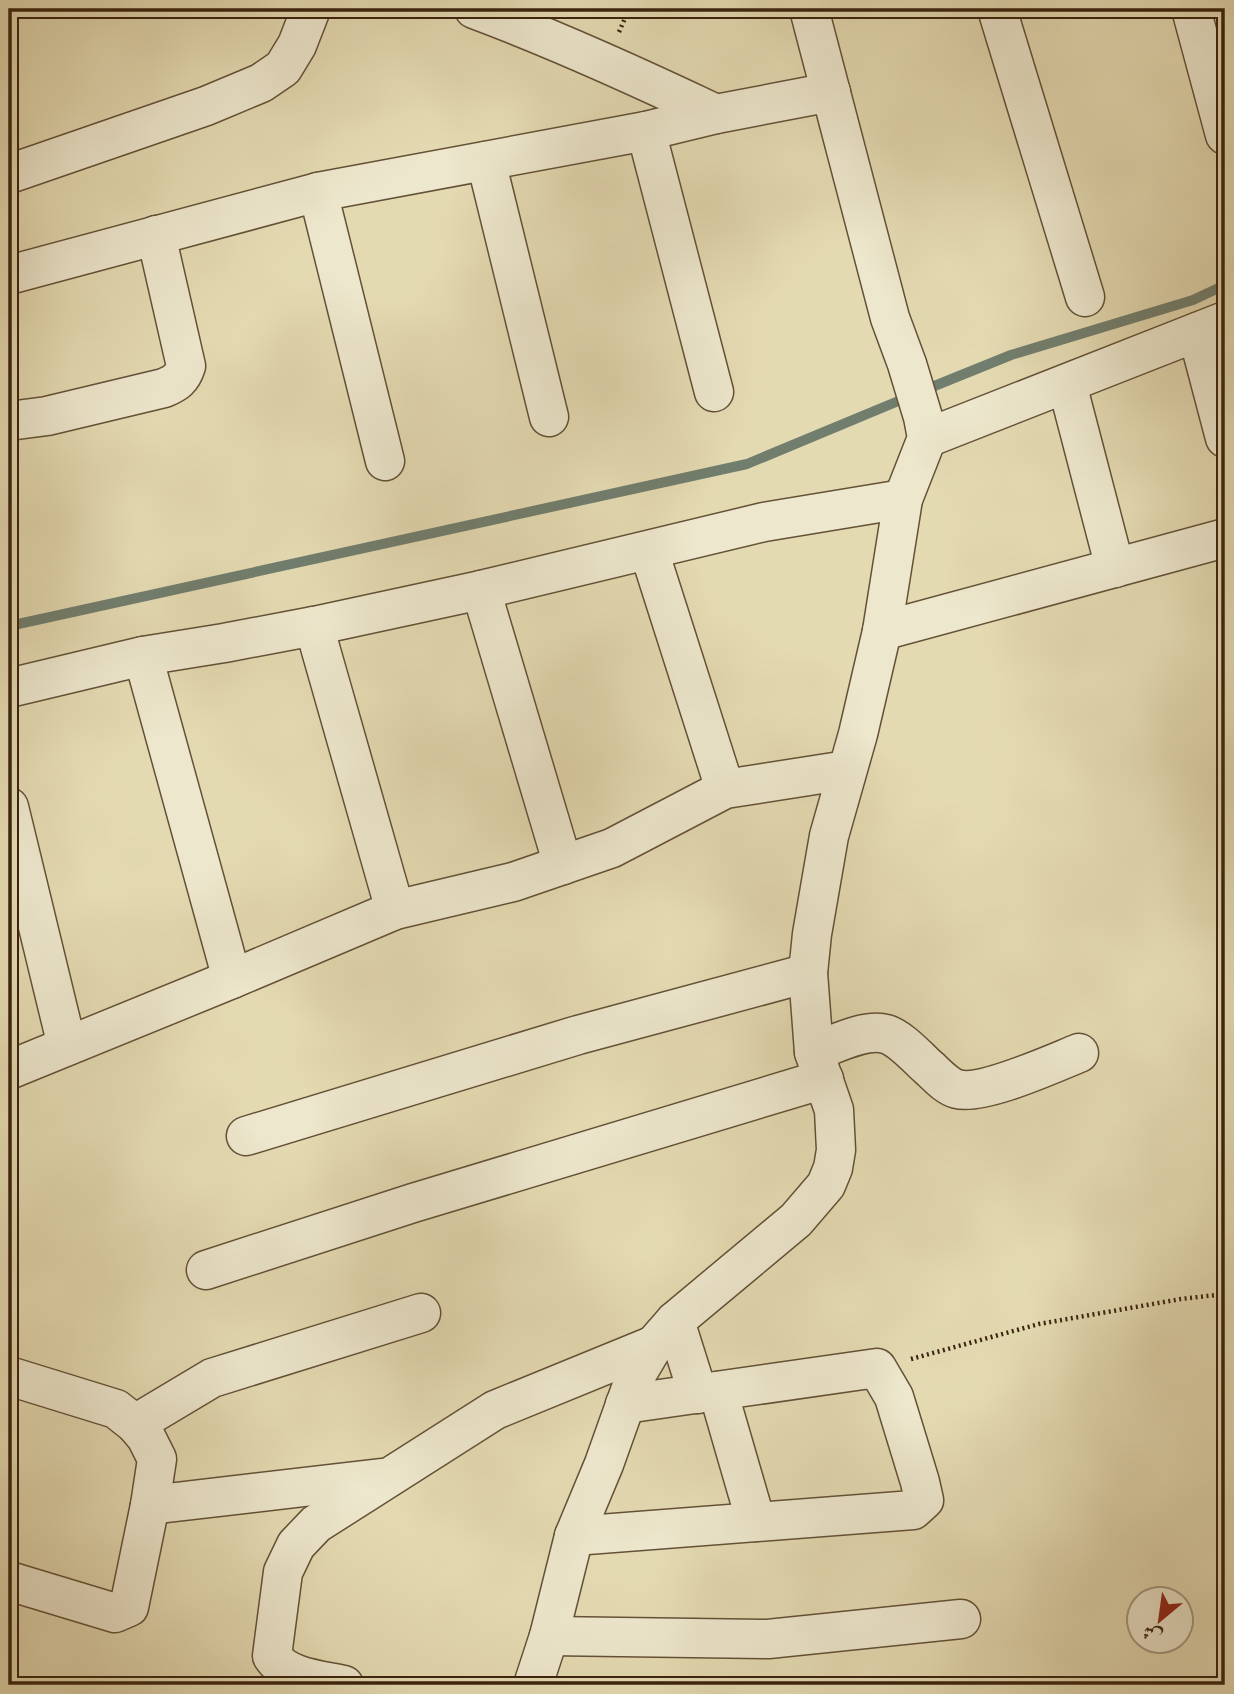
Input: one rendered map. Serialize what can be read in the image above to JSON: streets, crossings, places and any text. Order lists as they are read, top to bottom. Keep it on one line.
{"north":"bottom left"}
